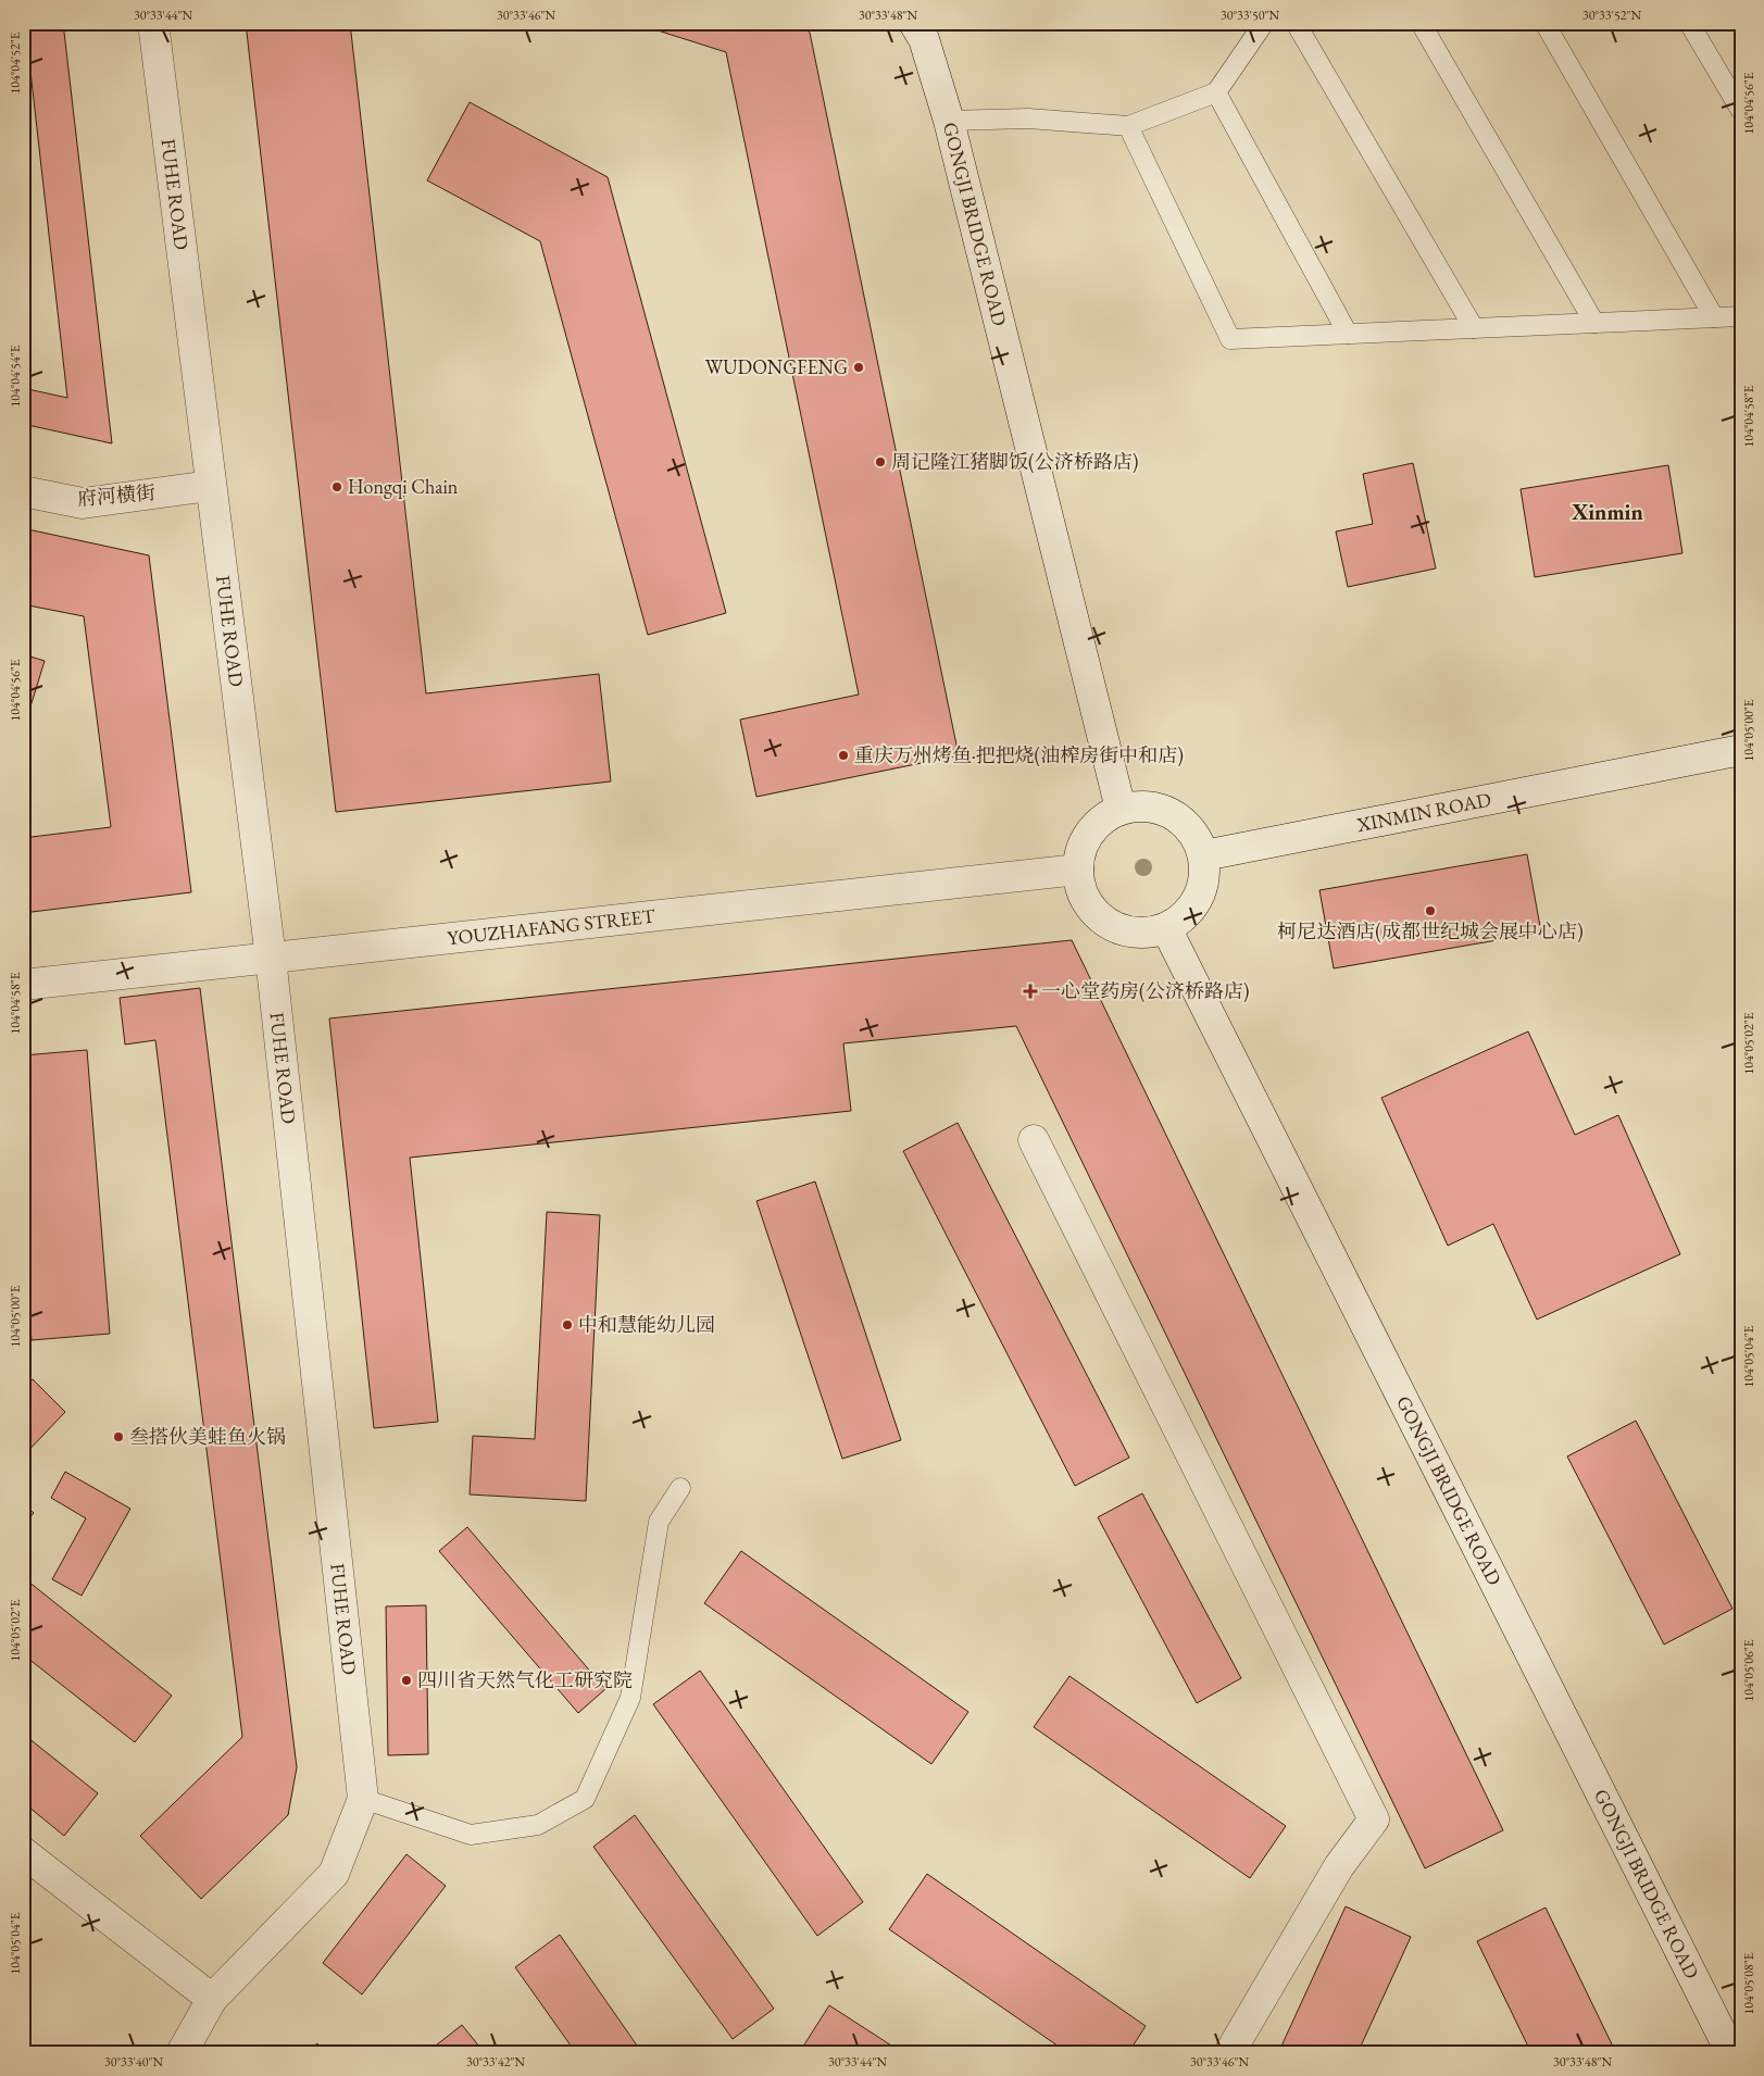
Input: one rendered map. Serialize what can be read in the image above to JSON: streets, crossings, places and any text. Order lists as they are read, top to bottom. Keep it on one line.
{"streets":{"street":["FUHE ROAD","GONGJI BRIDGE ROAD","府河横街","XINMIN ROAD","YOUZHAFANG STREET"]},"crossings":[["FUHE ROAD","府河横街"],["FUHE ROAD","YOUZHAFANG STREET"],["GONGJI BRIDGE ROAD","XINMIN ROAD"],["GONGJI BRIDGE ROAD","YOUZHAFANG STREET"],["XINMIN ROAD","YOUZHAFANG STREET"]],"districts":["Xinmin"],"places":{"other":["WUDONGFENG","周记隆江猪脚饭(公济桥路店)","Hongqi Chain","重庆万州烤鱼·把把烧(油榨房街中和店)","柯尼达酒店(成都世纪城会展中心店)","中和慧能幼儿园","叁搭伙美蛙鱼火锅","四川省天然气化工研究院"],"health":["一心堂药房(公济桥路店)"]},"coordinates":["30°33'44\"N","30°33'46\"N","30°33'48\"N","30°33'50\"N","30°33'52\"N","104°04'52\"E","104°04'56\"E","104°04'54\"E","104°04'58\"E","104°05'00\"E","104°05'02\"E","104°05'04\"E","104°05'06\"E","104°05'08\"E","30°33'40\"N","30°33'42\"N"]}
